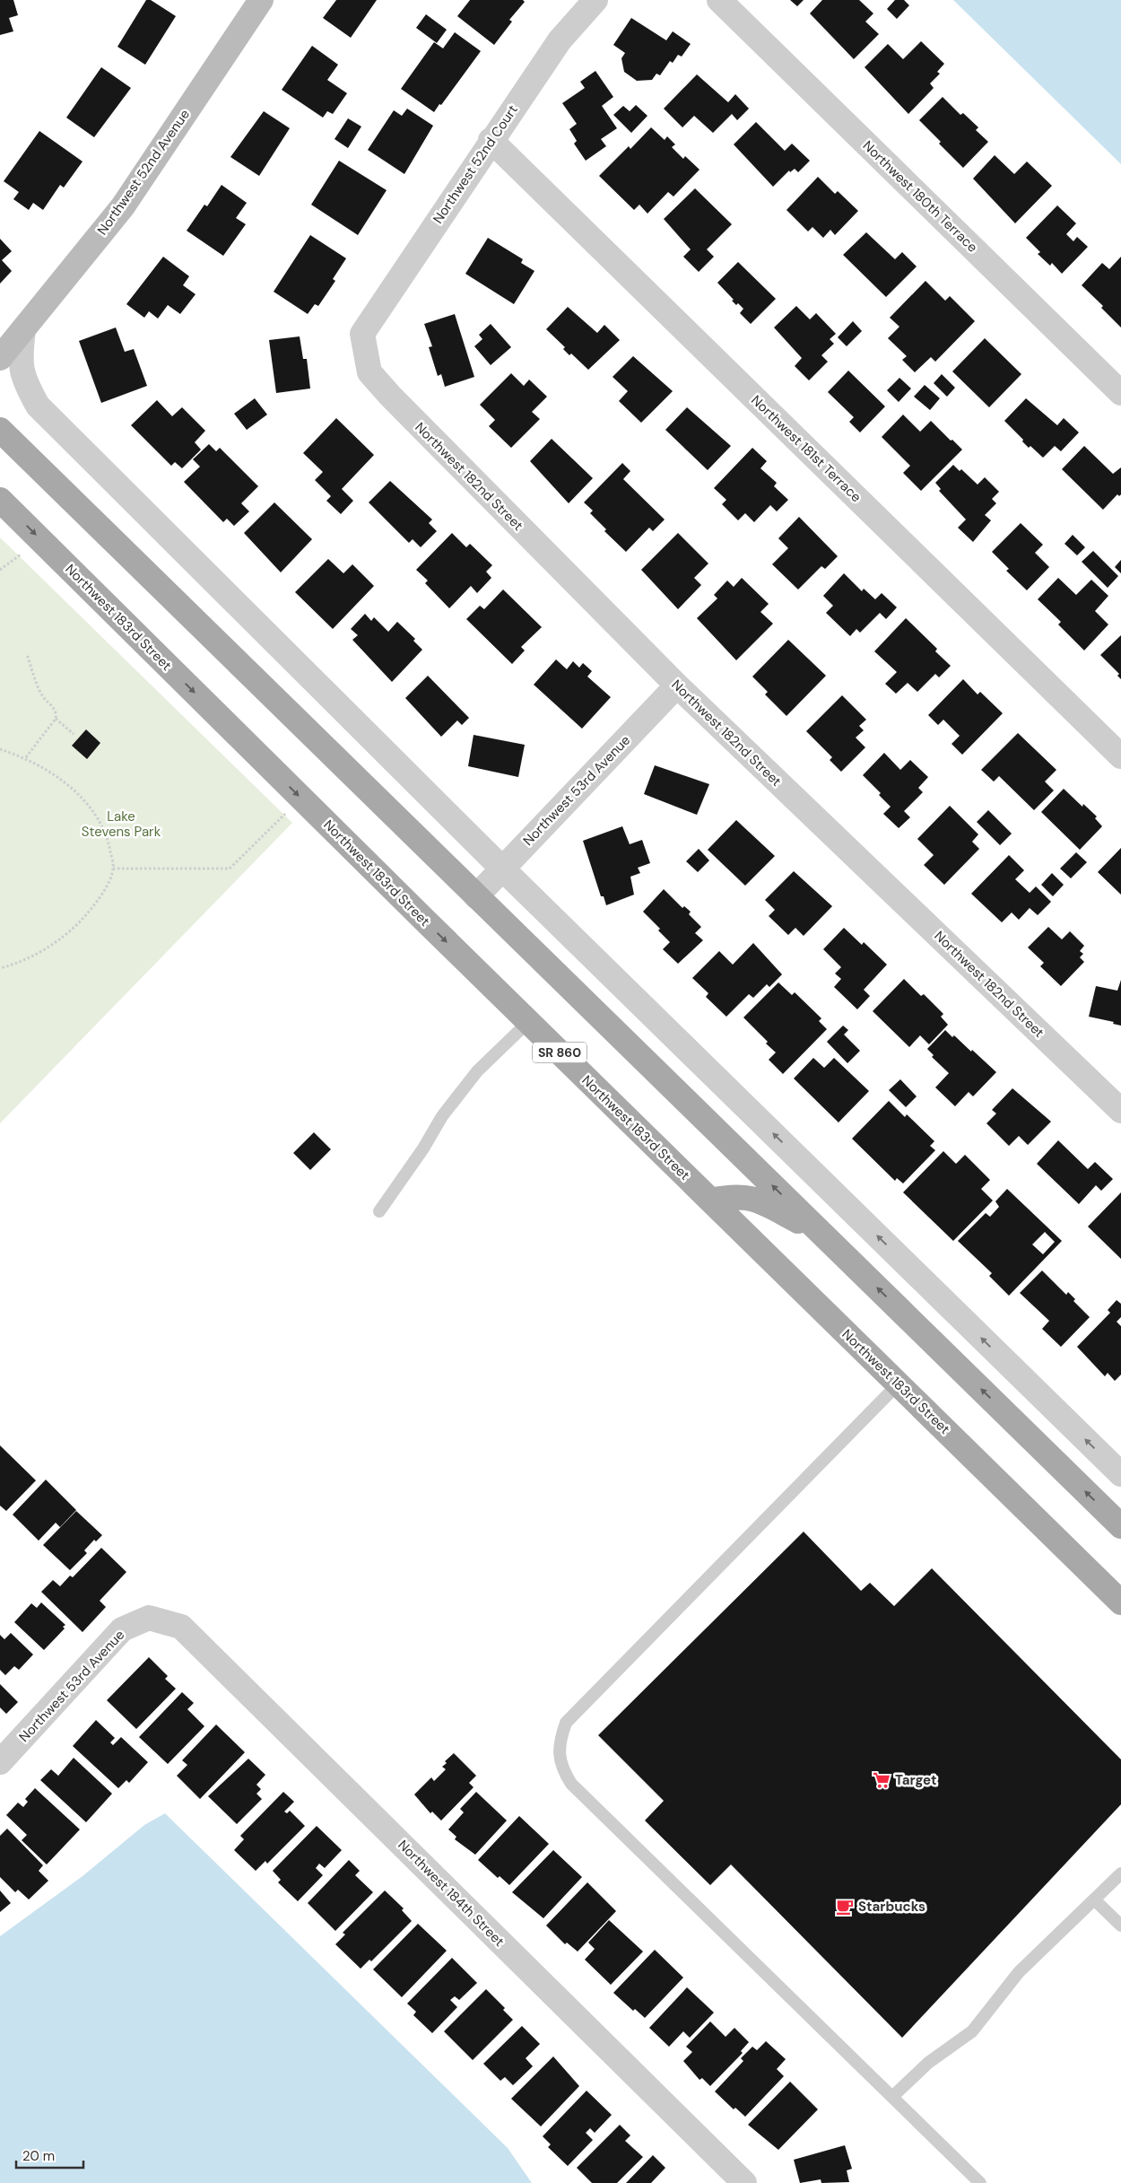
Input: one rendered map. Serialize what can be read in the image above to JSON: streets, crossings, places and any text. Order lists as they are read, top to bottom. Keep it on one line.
{"streets":{"main road":["Northwest 183rd Street","SR 860"],"street":["Northwest 52nd Court","Northwest 52nd Avenue","Northwest 180th Terrace","Northwest 181st Terrace","Northwest 182nd Street","Northwest 53rd Avenue","Northwest 184th Street"]},"crossings":[["Northwest 52nd Court","Northwest 181st Terrace"],["Northwest 52nd Court","Northwest 182nd Street"],["Northwest 182nd Street","Northwest 53rd Avenue"],["Northwest 53rd Avenue","Northwest 184th Street"]],"parks":["Lake Stevens Park"],"places":{"supermarket":["Target"],"cafe":["Starbucks"]},"scale_bar":"20 m"}
